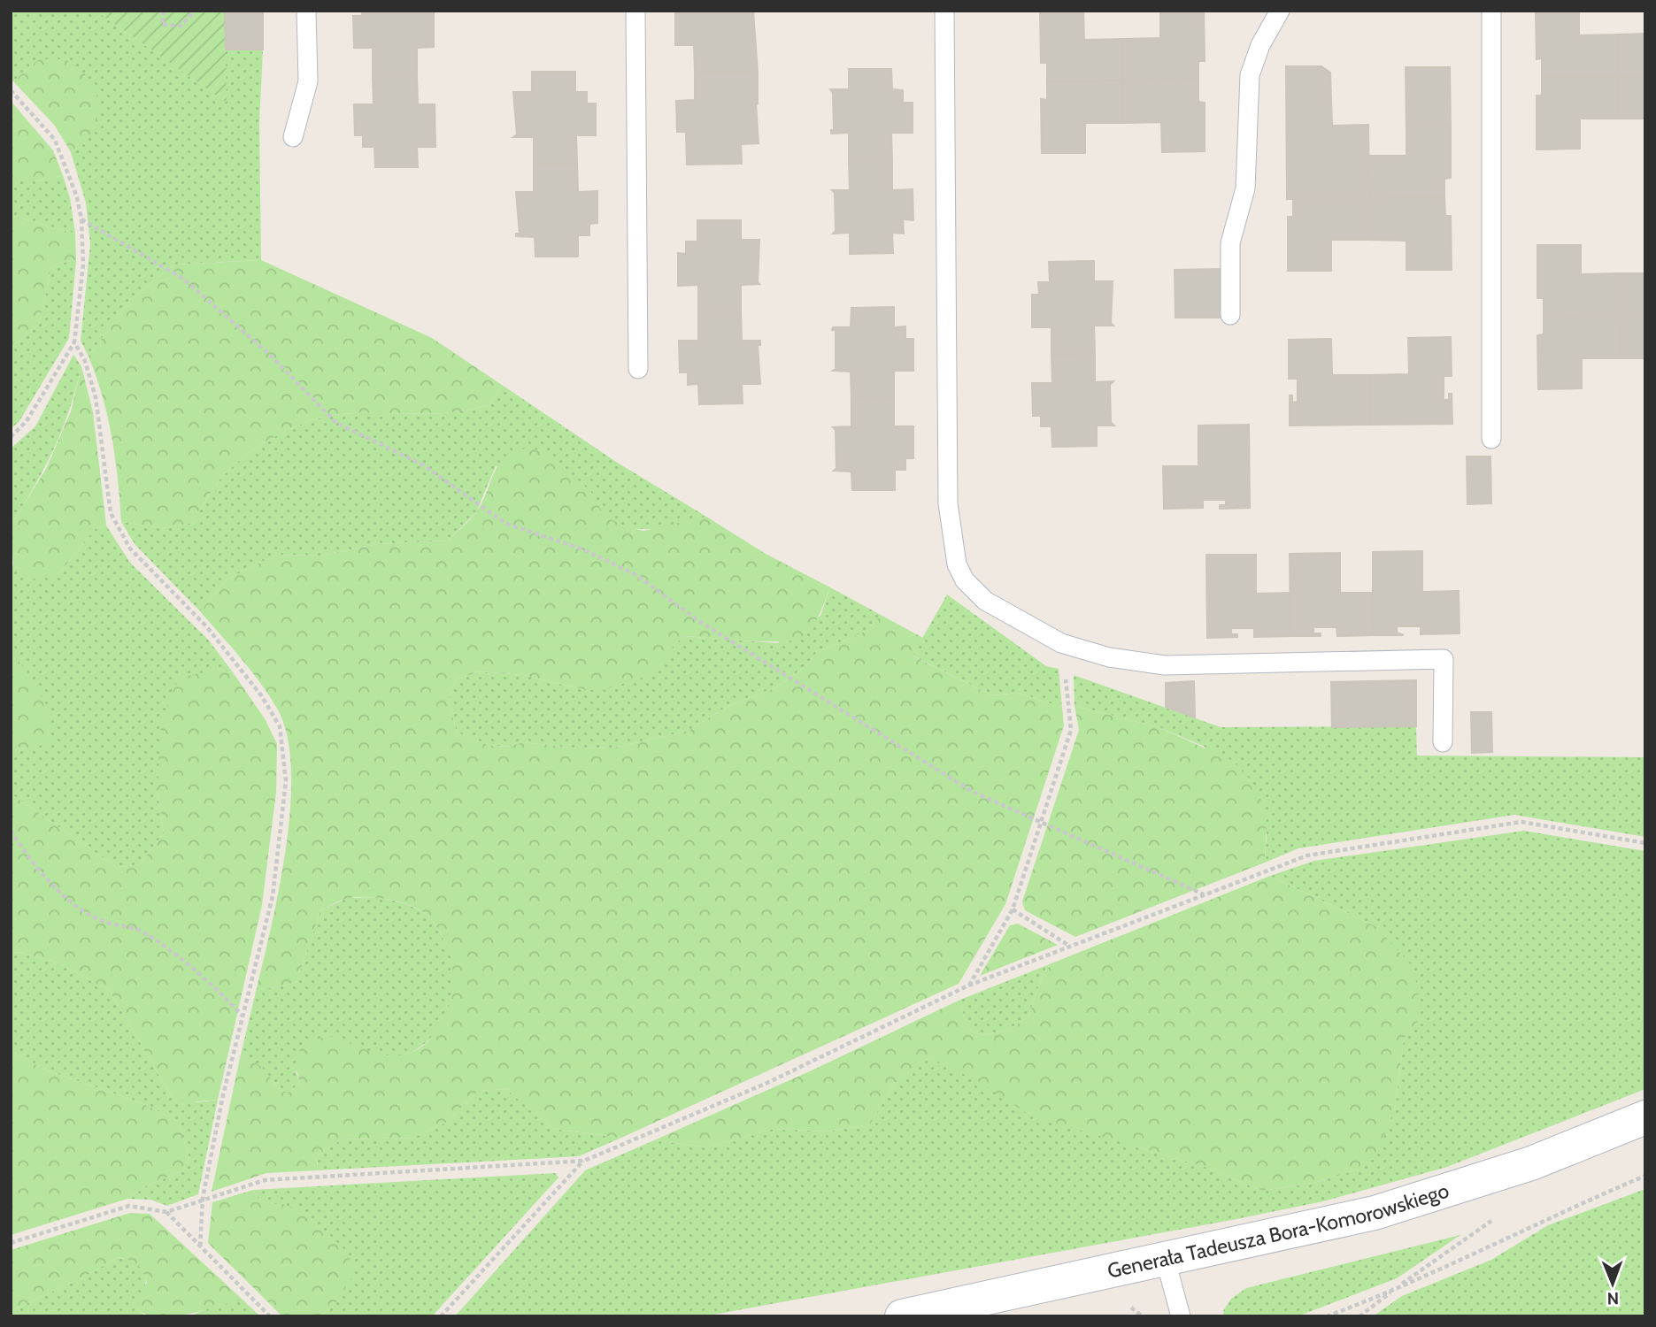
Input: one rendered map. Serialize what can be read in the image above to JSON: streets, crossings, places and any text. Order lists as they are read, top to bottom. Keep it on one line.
{"streets":{"street":["Generała Tadeusza Bora-Komorowskiego"]},"north":"bottom"}
